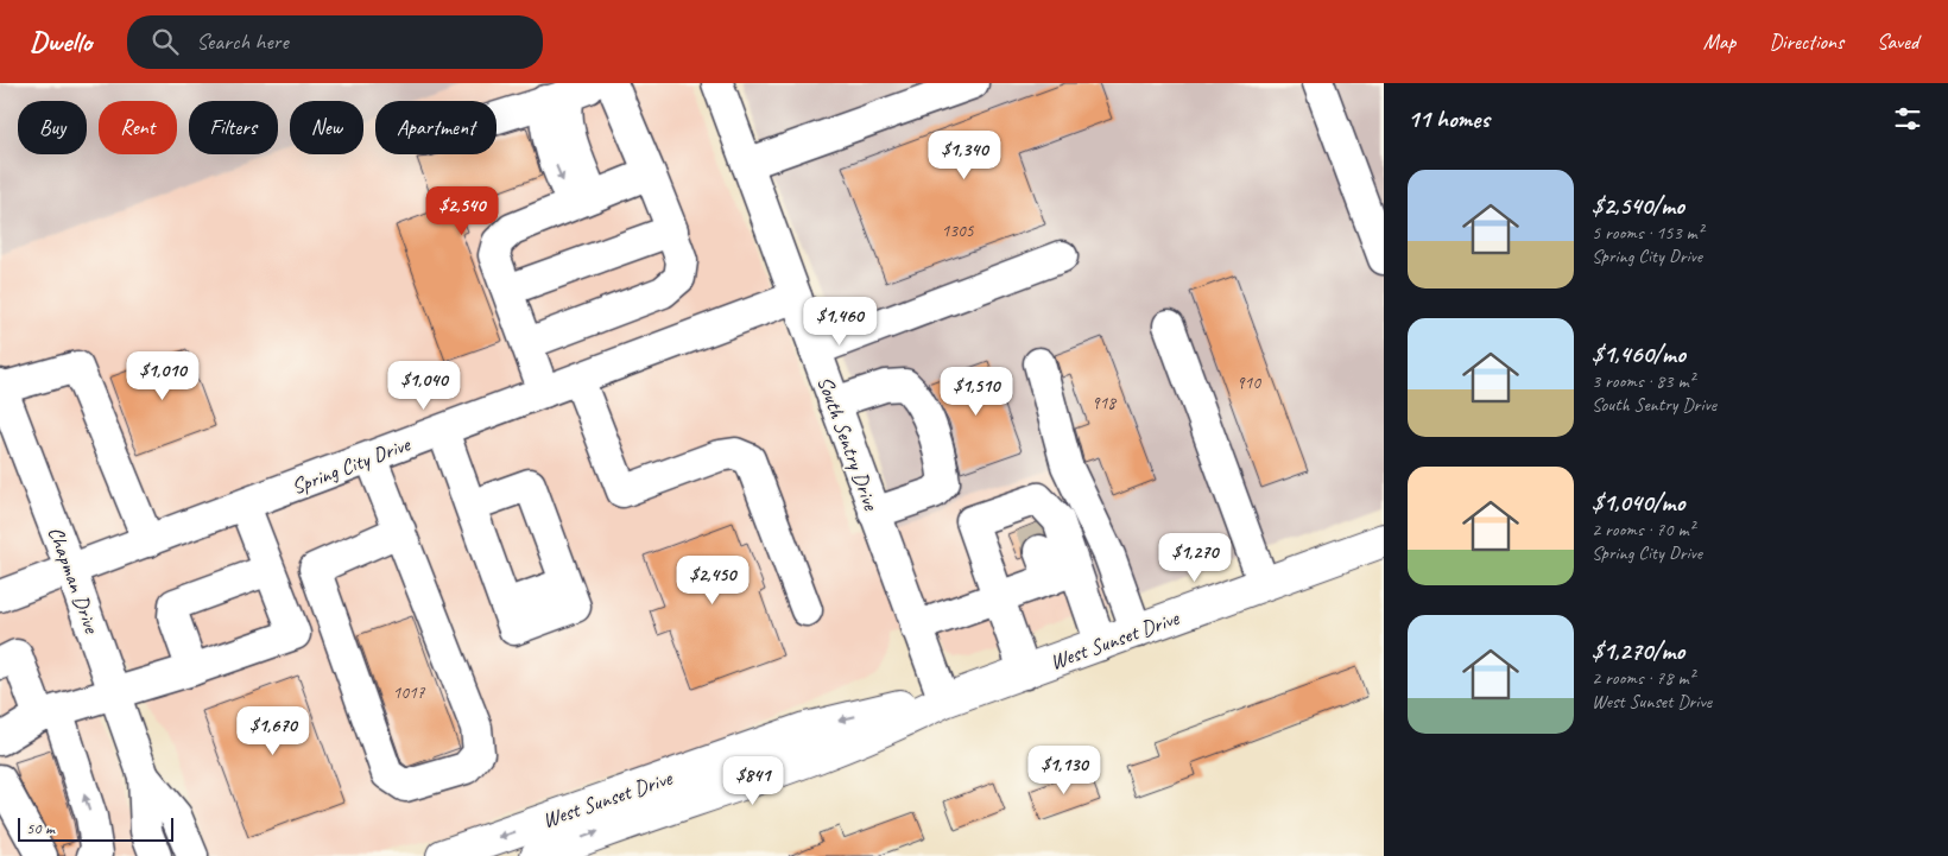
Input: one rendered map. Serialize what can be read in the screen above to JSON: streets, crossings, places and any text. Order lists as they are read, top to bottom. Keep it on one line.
{"streets":{"main road":["West Sunset Drive"],"street":["South Sentry Drive","Spring City Drive","Chapman Drive"]},"crossings":[["South Sentry Drive","Spring City Drive"],["South Sentry Drive","West Sunset Drive"],["Spring City Drive","Chapman Drive"]],"house_numbers":["1305","910","918","1017"],"scale_bar":"50 m","page":{"header":"Dwello","search":"Search here","nav":["Map","Directions","Saved"],"heading":"11 homes","chip":["Buy","Rent","Filters","New","Apartment"],"price":["$1,340","$2,540","$1,460","$1,010","$1,040","$1,510","$1,270","$2,450","$1,670","$1,130","$841"],"list":[{"name":"$2,540/mo","note":"5 rooms · 153 m² · Spring City Drive"},{"name":"$1,460/mo","note":"3 rooms · 83 m² · South Sentry Drive"},{"name":"$1,040/mo","note":"2 rooms · 70 m² · Spring City Drive"},{"name":"$1,270/mo","note":"2 rooms · 78 m² · West Sunset Drive"}],"scale":"50 m"}}
